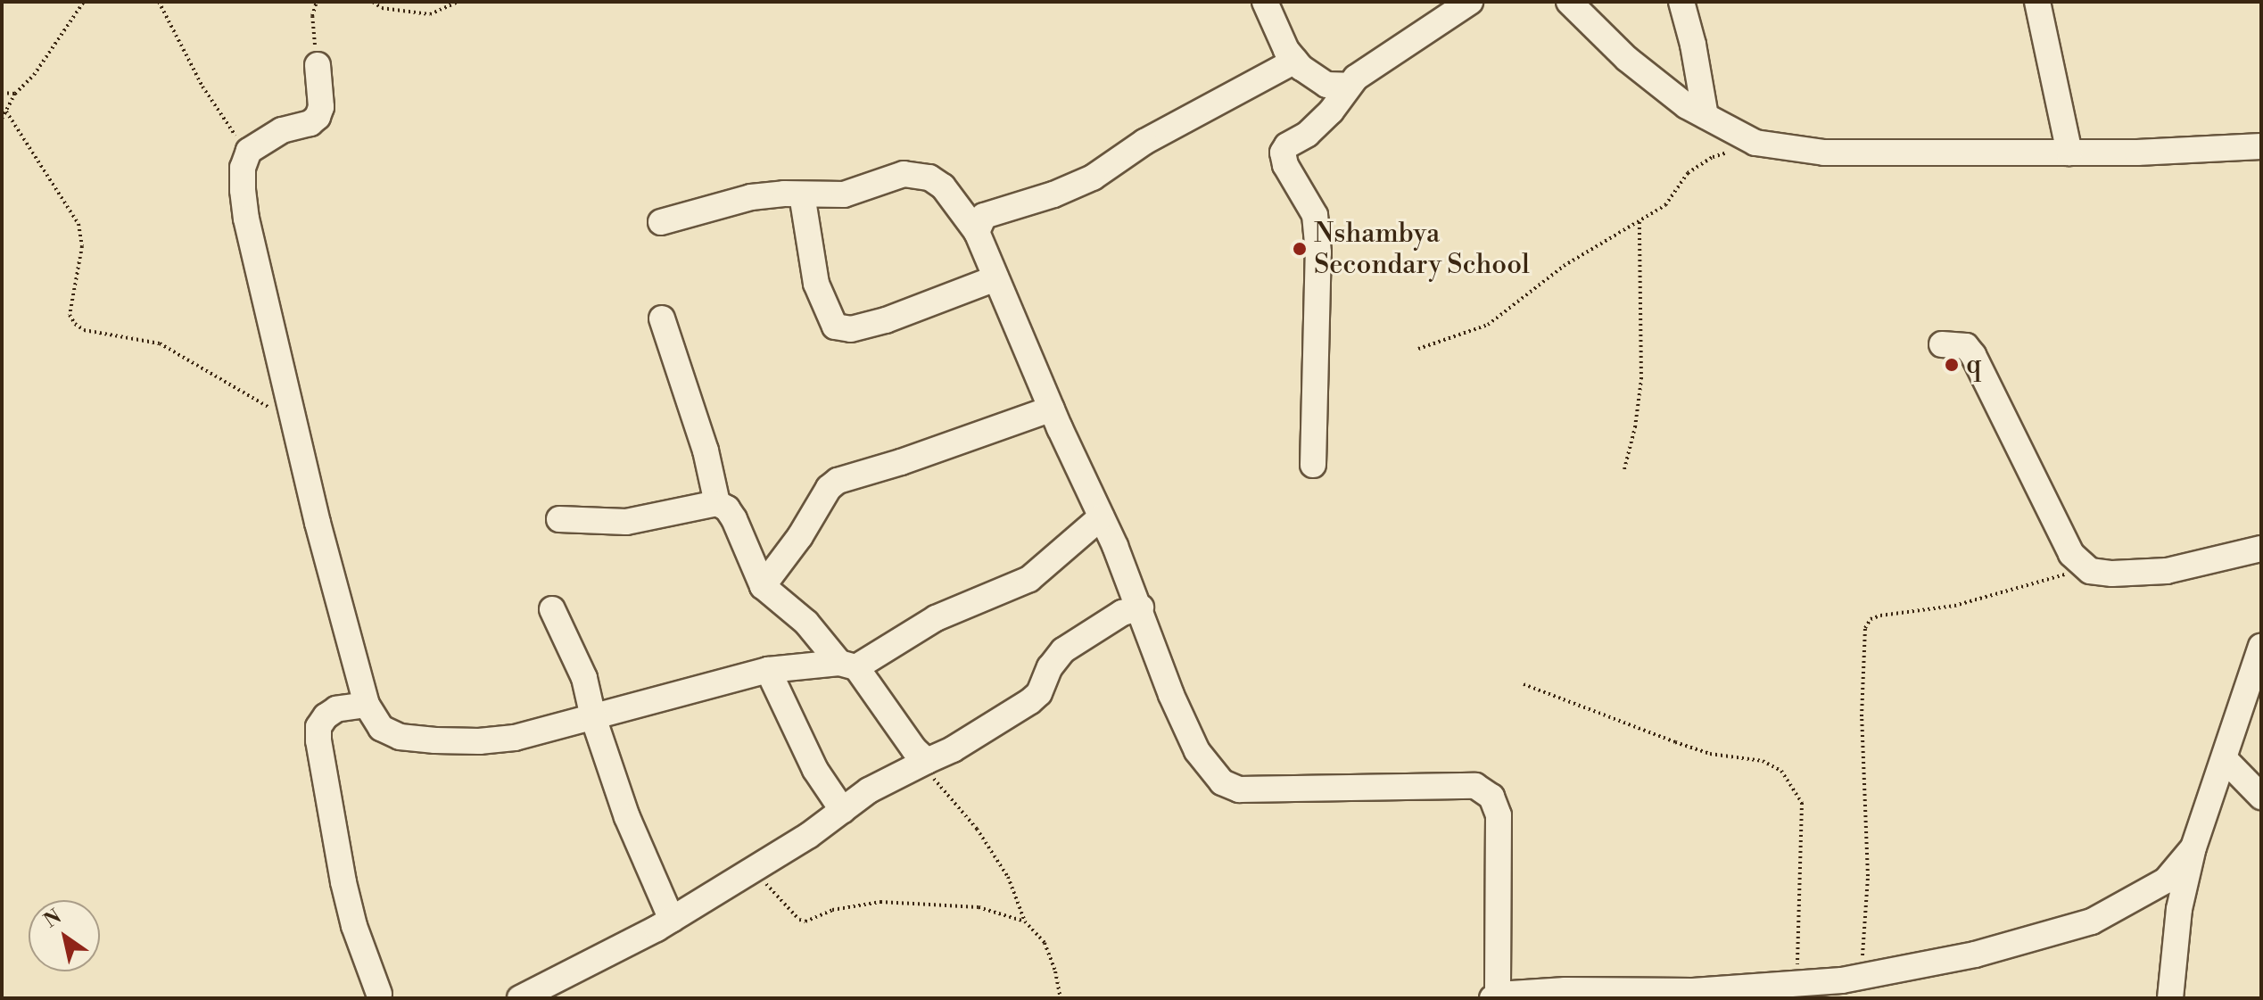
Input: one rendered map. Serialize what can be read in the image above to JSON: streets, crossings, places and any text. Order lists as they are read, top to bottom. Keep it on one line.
{"places":["Nshambya Secondary School","q"],"north":"top left"}
